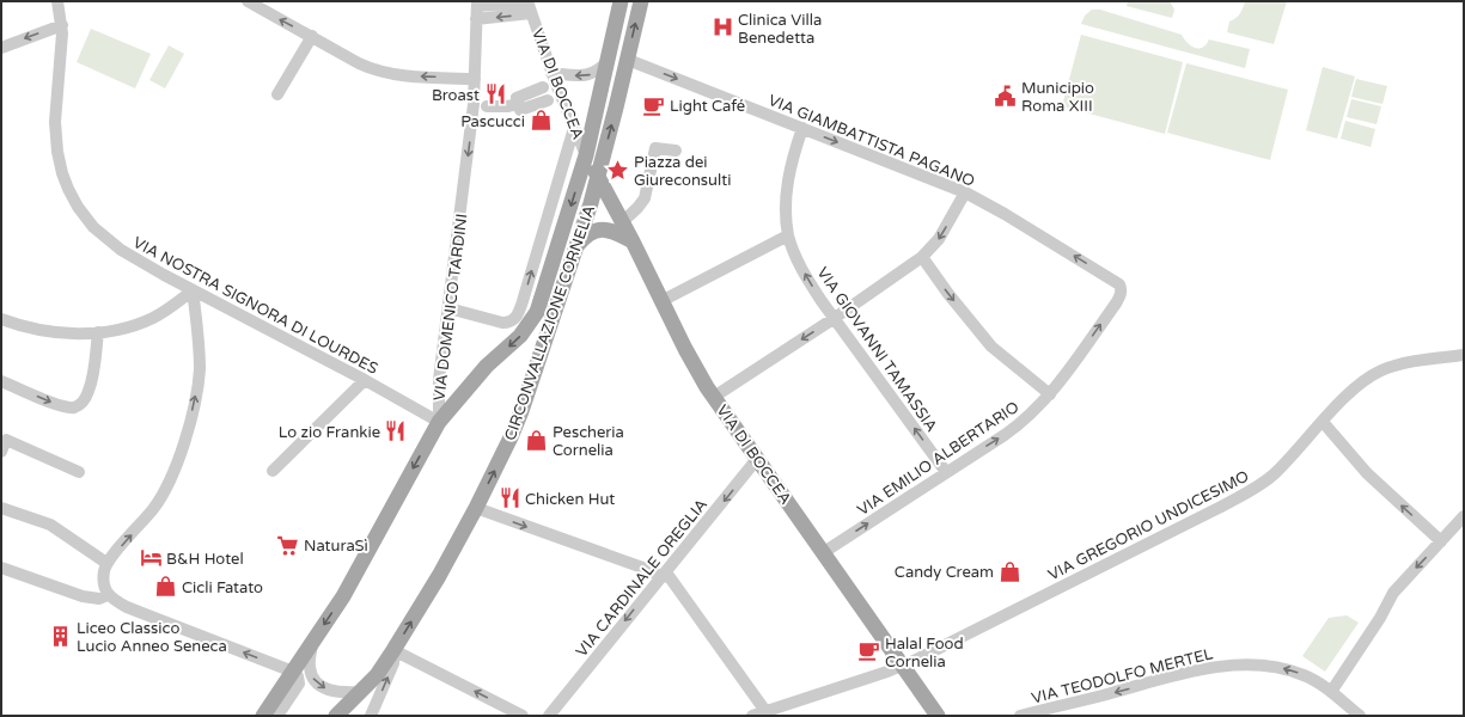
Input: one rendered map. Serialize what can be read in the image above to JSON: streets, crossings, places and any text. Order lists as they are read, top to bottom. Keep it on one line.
{"streets":{"main road":["VIA DI BOCCEA","VIA DOMENICO TARDINI","CIRCONVALLAZIONE CORNELIA"],"street":["VIA GIAMBATTISTA PAGANO","VIA NOSTRA SIGNORA DI LOURDES","VIA GIOVANNI TAMASSIA","VIA EMILIO ALBERTARIO","VIA GREGORIO UNDICESIMO","VIA CARDINALE OREGLIA","VIA TEODOLFO MERTEL"]},"crossings":[["VIA DI BOCCEA","CIRCONVALLAZIONE CORNELIA"],["VIA DI BOCCEA","VIA EMILIO ALBERTARIO"],["VIA DI BOCCEA","VIA GREGORIO UNDICESIMO"],["VIA DI BOCCEA","VIA CARDINALE OREGLIA"],["VIA GIAMBATTISTA PAGANO","CIRCONVALLAZIONE CORNELIA"],["VIA GIAMBATTISTA PAGANO","VIA GIOVANNI TAMASSIA"],["VIA GIAMBATTISTA PAGANO","VIA EMILIO ALBERTARIO"],["VIA NOSTRA SIGNORA DI LOURDES","VIA DOMENICO TARDINI"],["VIA NOSTRA SIGNORA DI LOURDES","CIRCONVALLAZIONE CORNELIA"],["VIA DOMENICO TARDINI","CIRCONVALLAZIONE CORNELIA"],["VIA GIOVANNI TAMASSIA","VIA EMILIO ALBERTARIO"]],"one_way":["VIA DOMENICO TARDINI","VIA GIOVANNI TAMASSIA","VIA EMILIO ALBERTARIO","VIA CARDINALE OREGLIA","VIA TEODOLFO MERTEL"],"places":{"hospital":["Clinica Villa Benedetta"],"restaurant":["Broast","Lo zio Frankie","Chicken Hut"],"public building":["Municipio Roma XIII"],"cafe":["Light Café","Halal Food Cornelia"],"shop":["Pascucci","Pescheria Cornelia","Candy Cream","Cicli Fatato"],"place":["Piazza dei Giureconsulti"],"supermarket":["NaturaSì"],"hotel":["B&H Hotel"],"building":["Liceo Classico Lucio Anneo Seneca"]}}
